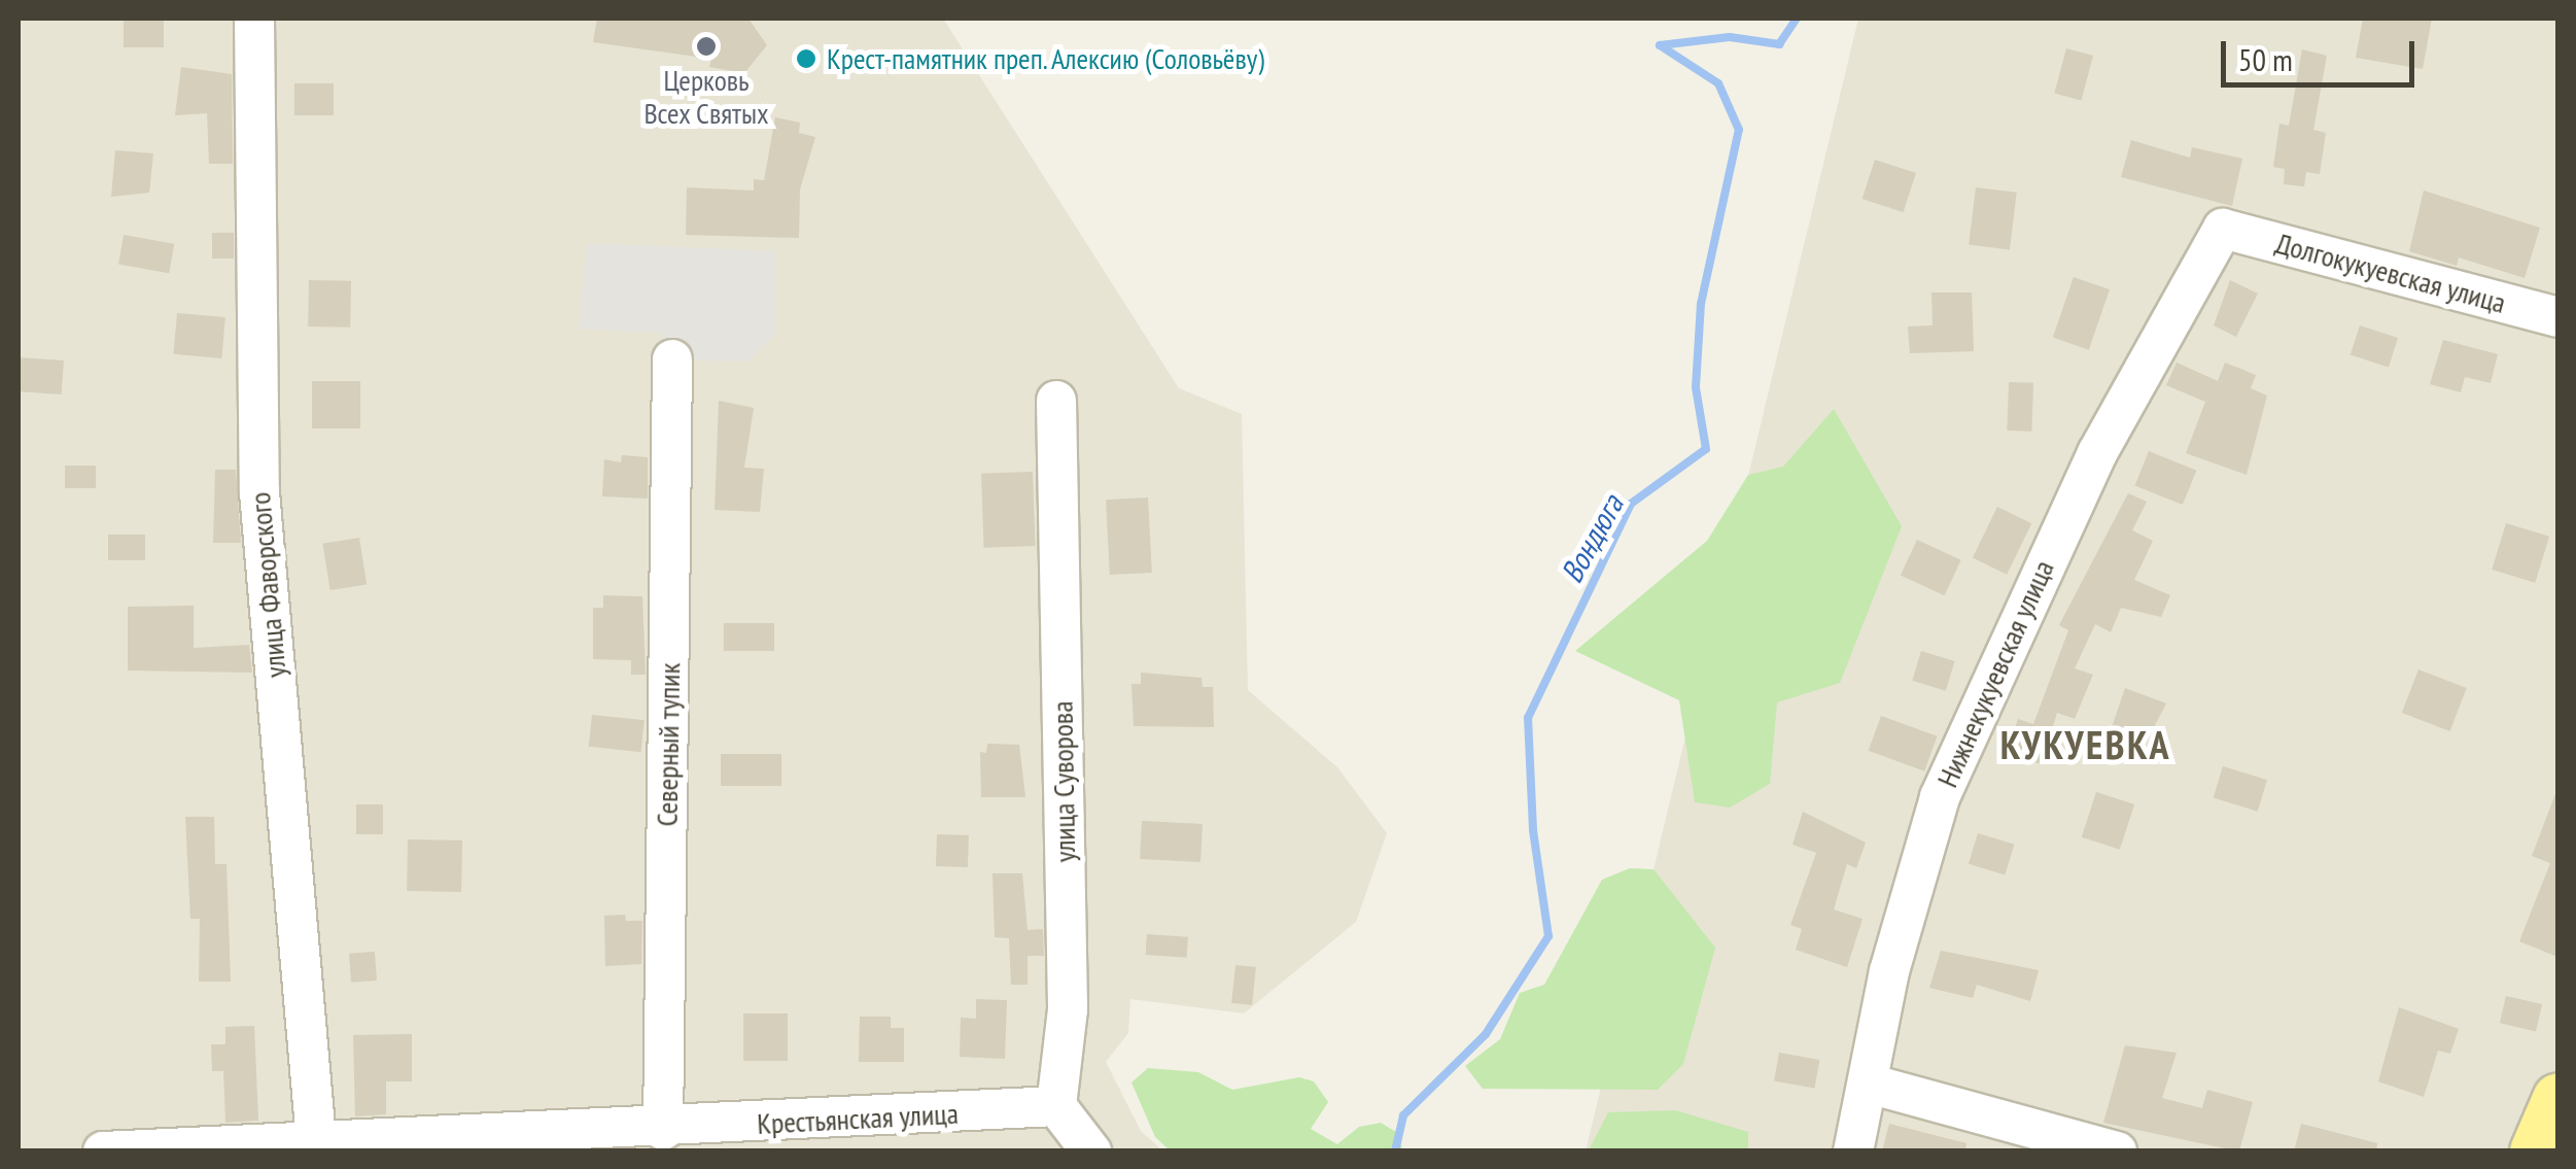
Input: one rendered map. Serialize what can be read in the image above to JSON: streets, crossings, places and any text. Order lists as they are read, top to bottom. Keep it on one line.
{"streets":{"street":["Долгокукуевская улица","улица Фаворского","Нижнекукуевская улица","Северный тупик","улица Суворова","Крестьянская улица"]},"crossings":[["Долгокукуевская улица","Нижнекукуевская улица"],["улица Фаворского","Крестьянская улица"],["Северный тупик","Крестьянская улица"],["улица Суворова","Крестьянская улица"]],"districts":["КУКУЕВКА"],"water":["Вондюга"],"places":["Церковь Всех Святых","Крест-памятник преп. Алексию (Соловьёву)"],"scale_bar":"50 m"}
